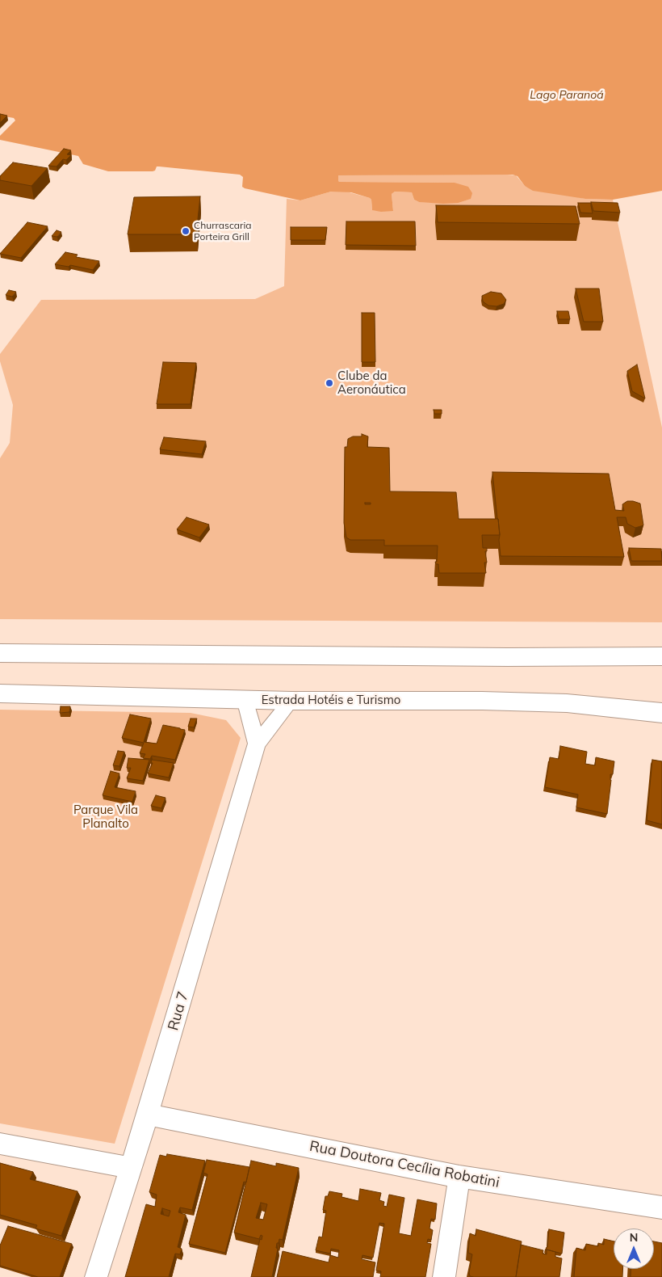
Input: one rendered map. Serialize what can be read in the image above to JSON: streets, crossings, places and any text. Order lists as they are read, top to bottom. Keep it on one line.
{"streets":{"main road":["Estrada Hotéis e Turismo"],"street":["Rua 7","Rua Doutora Cecília Robatini"]},"crossings":[["Estrada Hotéis e Turismo","Rua 7"],["Rua 7","Rua Doutora Cecília Robatini"]],"water":["Lago Paranoá"],"parks":["Parque Vila Planalto"],"places":["Churrascaria Porteira Grill","Clube da Aeronáutica"],"north":"top"}
